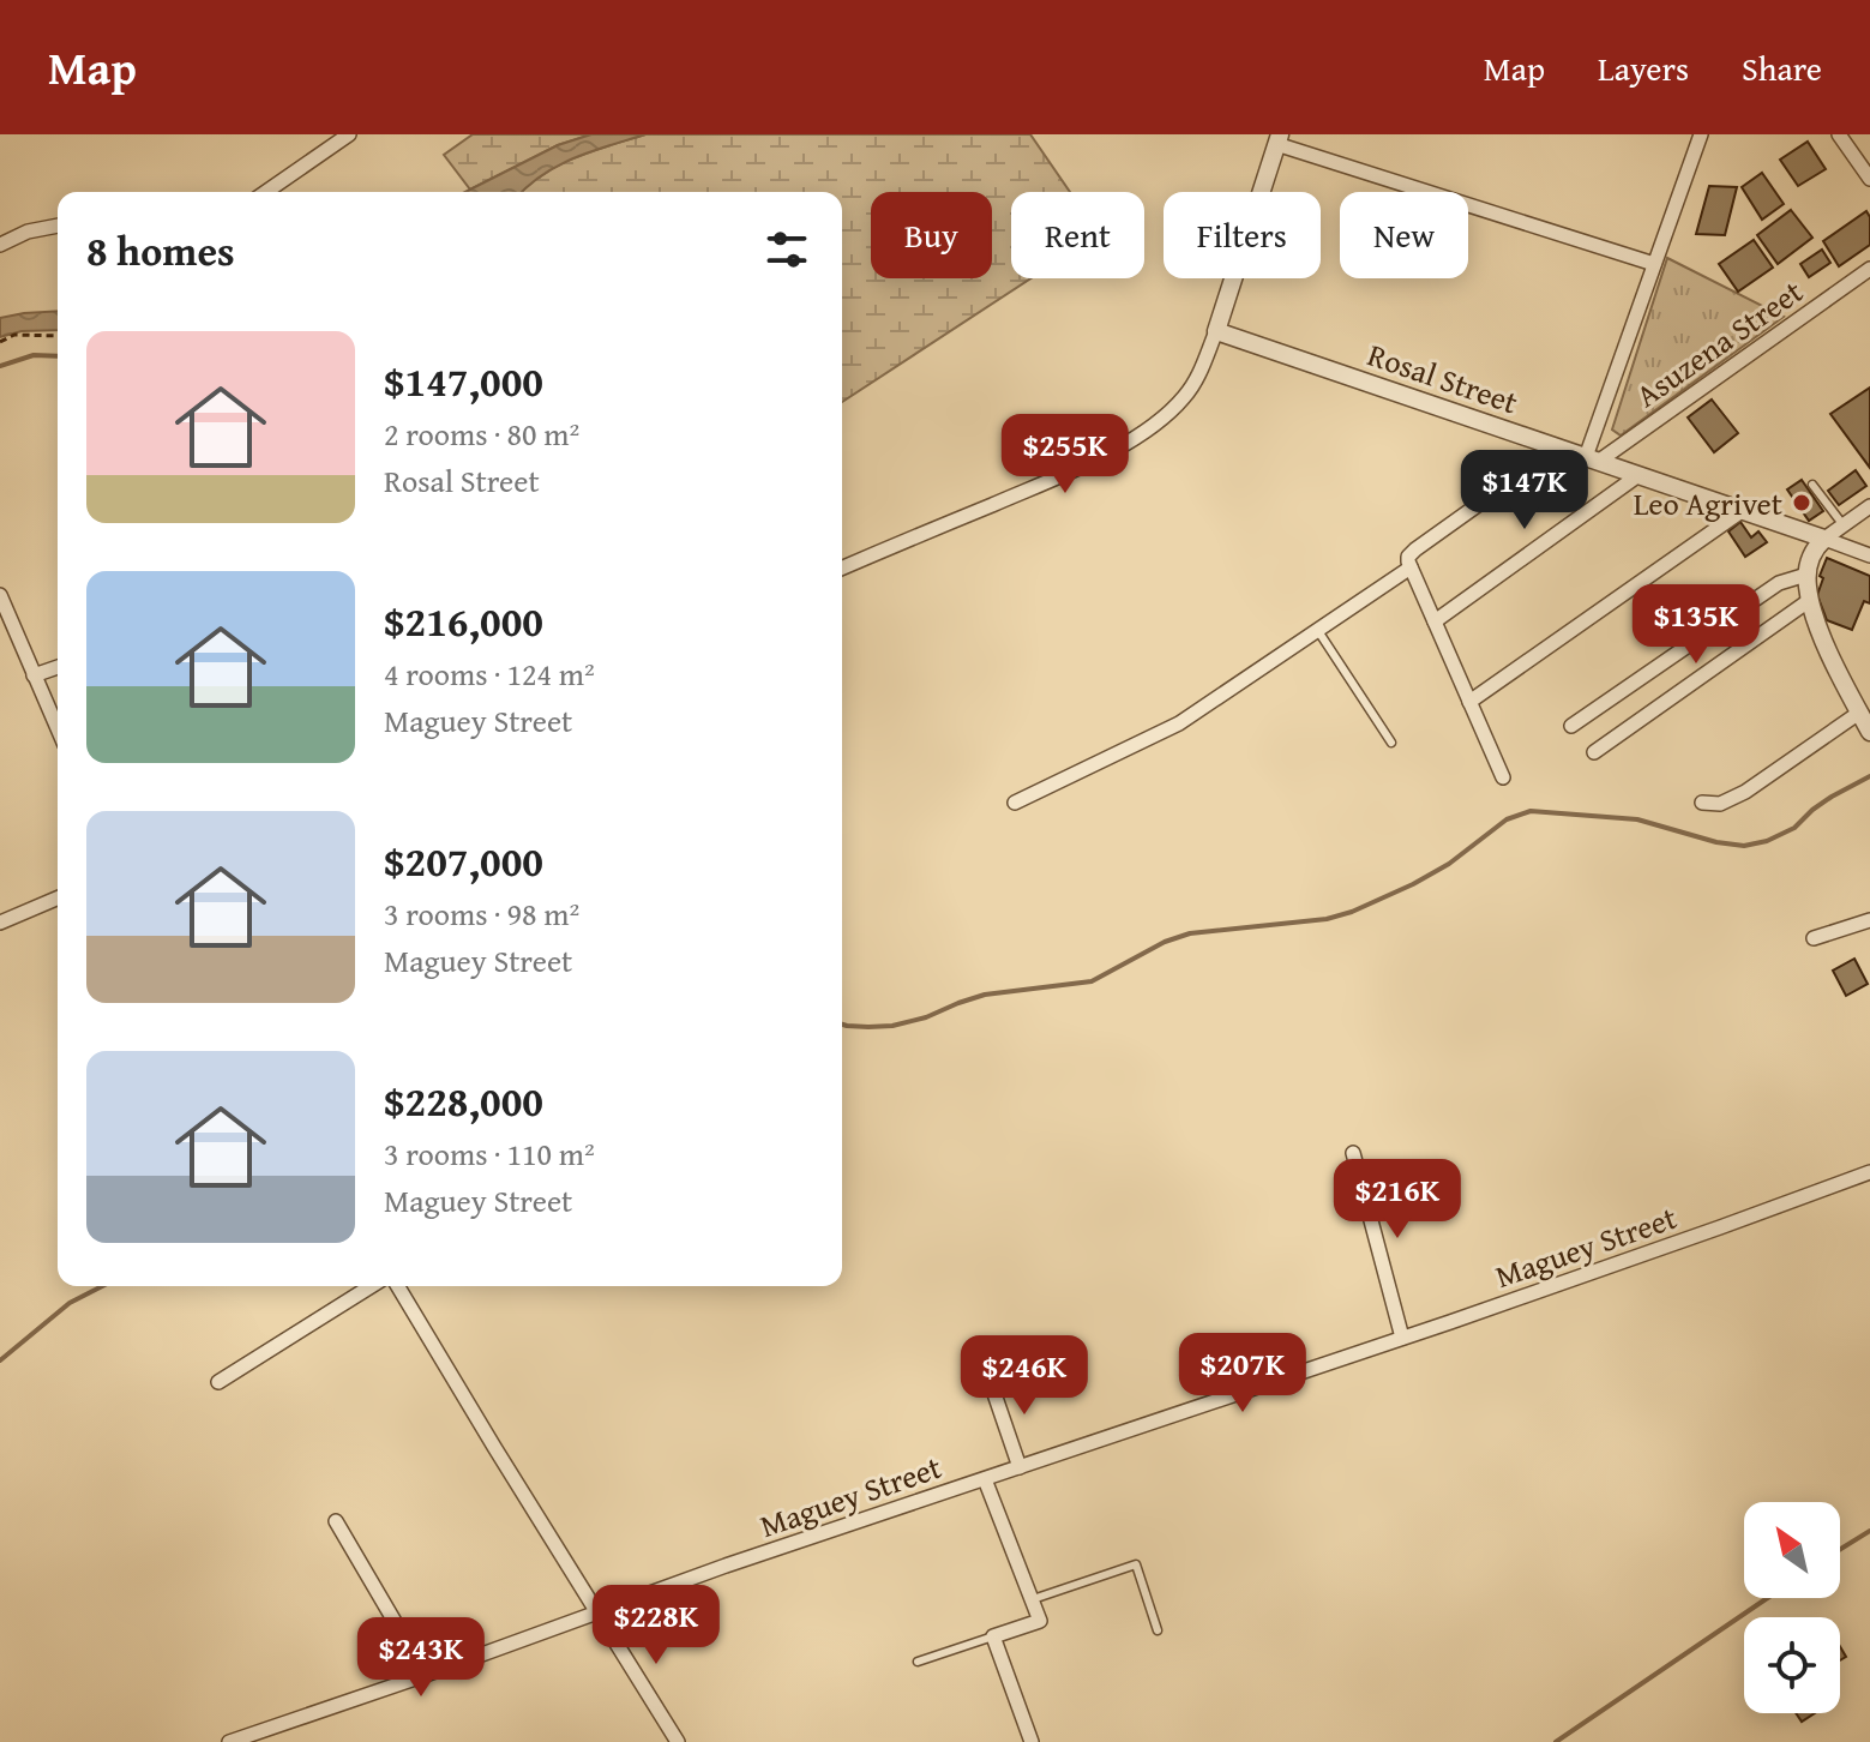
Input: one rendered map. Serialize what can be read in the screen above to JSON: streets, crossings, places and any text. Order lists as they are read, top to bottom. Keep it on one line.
{"streets":{"street":["Asuzena Street","Rosal Street","Maguey Street"]},"crossings":[["Asuzena Street","Rosal Street"]],"places":["Leo Agrivet"],"north":"top left","page":{"header":"Map","nav":["Map","Layers","Share"],"chip":["Buy","Rent","Filters","New"],"heading":"8 homes","list":[{"name":"$147,000","note":"2 rooms · 80 m² · Rosal Street"},{"name":"$216,000","note":"4 rooms · 124 m² · Maguey Street"},{"name":"$207,000","note":"3 rooms · 98 m² · Maguey Street"},{"name":"$228,000","note":"3 rooms · 110 m² · Maguey Street"}],"price":["$255K","$147K","$135K","$216K","$207K","$246K","$228K","$243K"]}}
